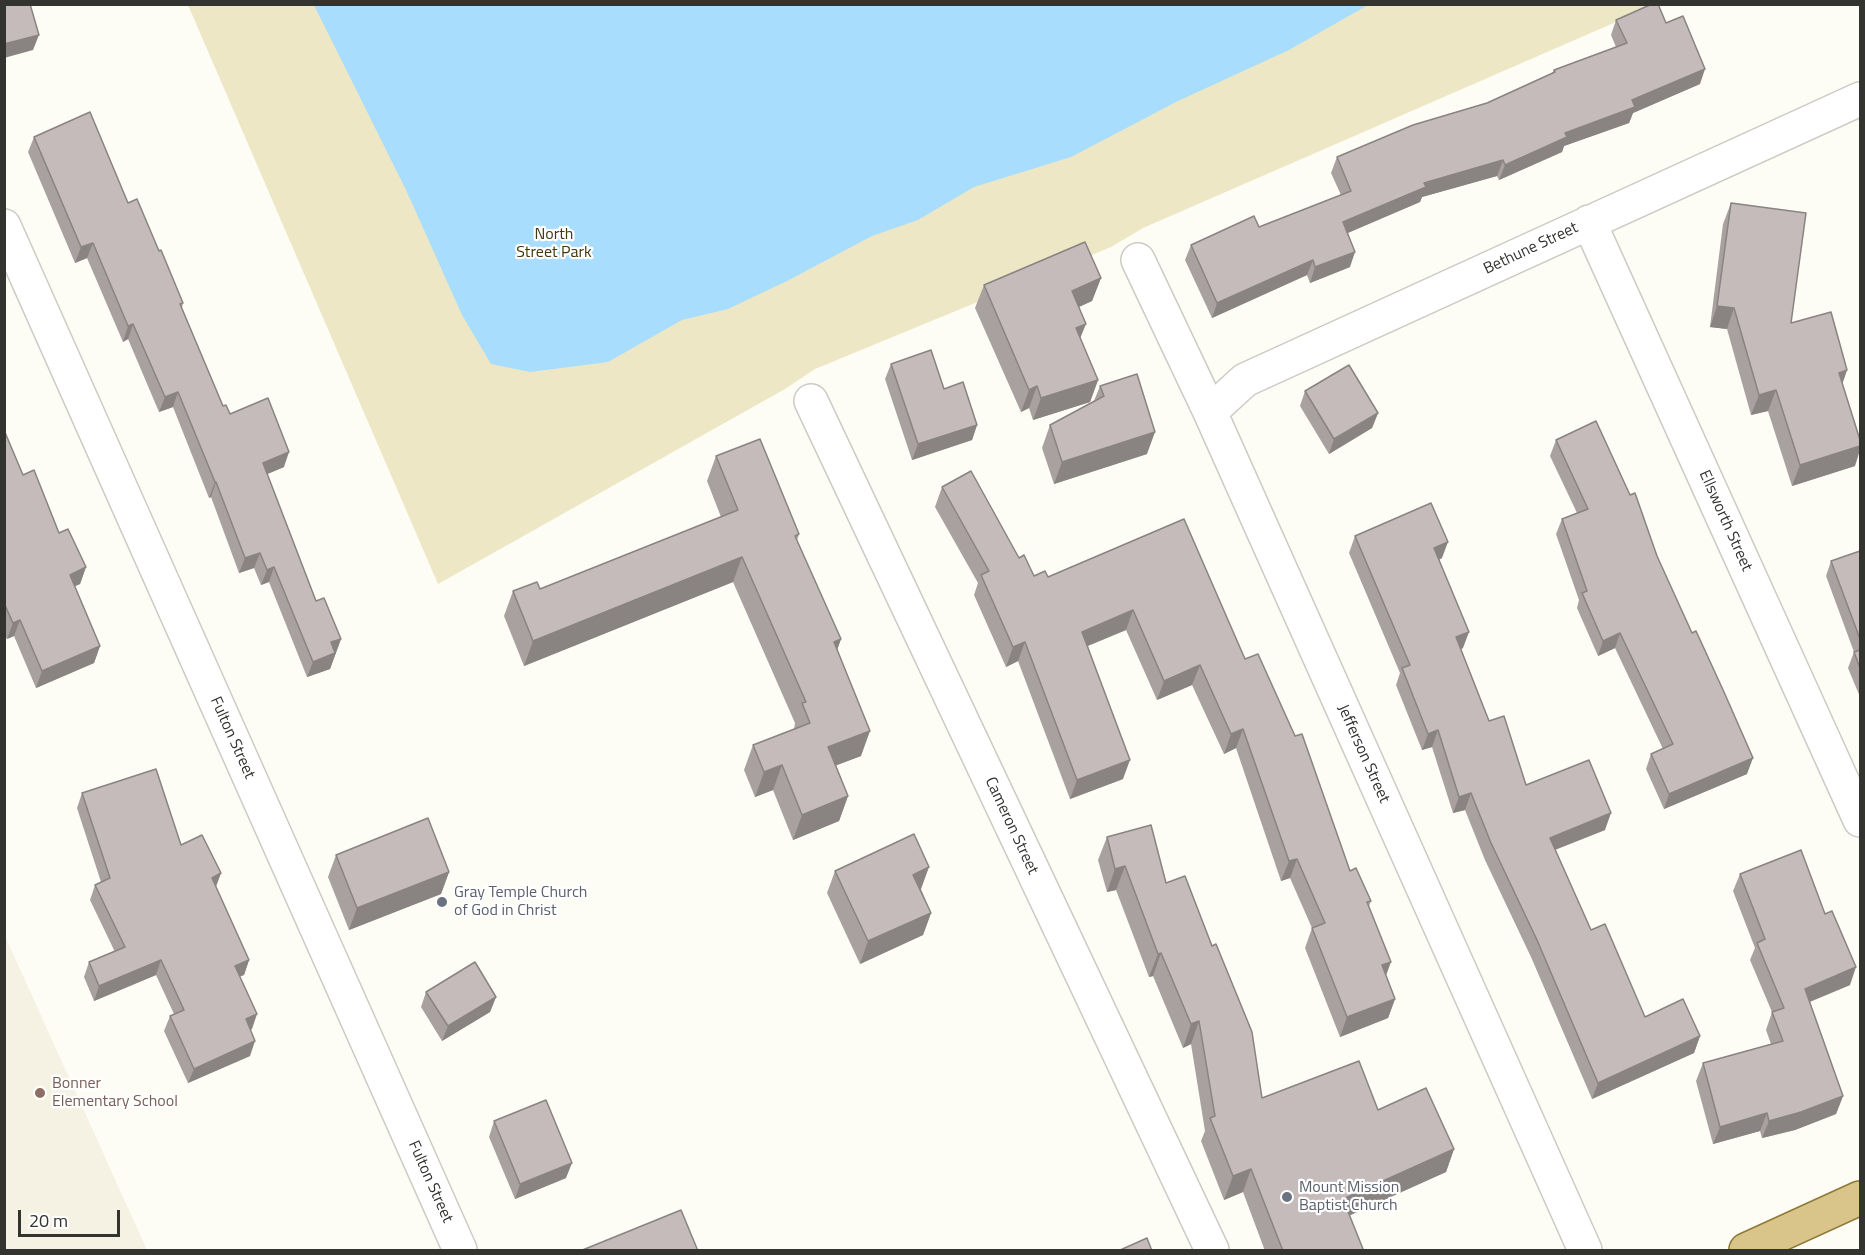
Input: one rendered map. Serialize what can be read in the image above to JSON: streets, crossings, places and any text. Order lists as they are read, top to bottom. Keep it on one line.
{"streets":{"street":["Bethune Street","Ellsworth Street","Fulton Street","Jefferson Street","Cameron Street"]},"crossings":[["Bethune Street","Ellsworth Street"],["Bethune Street","Jefferson Street"]],"parks":["North Street Park"],"places":["Gray Temple Church of God in Christ","Bonner Elementary School","Mount Mission Baptist Church"],"scale_bar":"20 m"}
